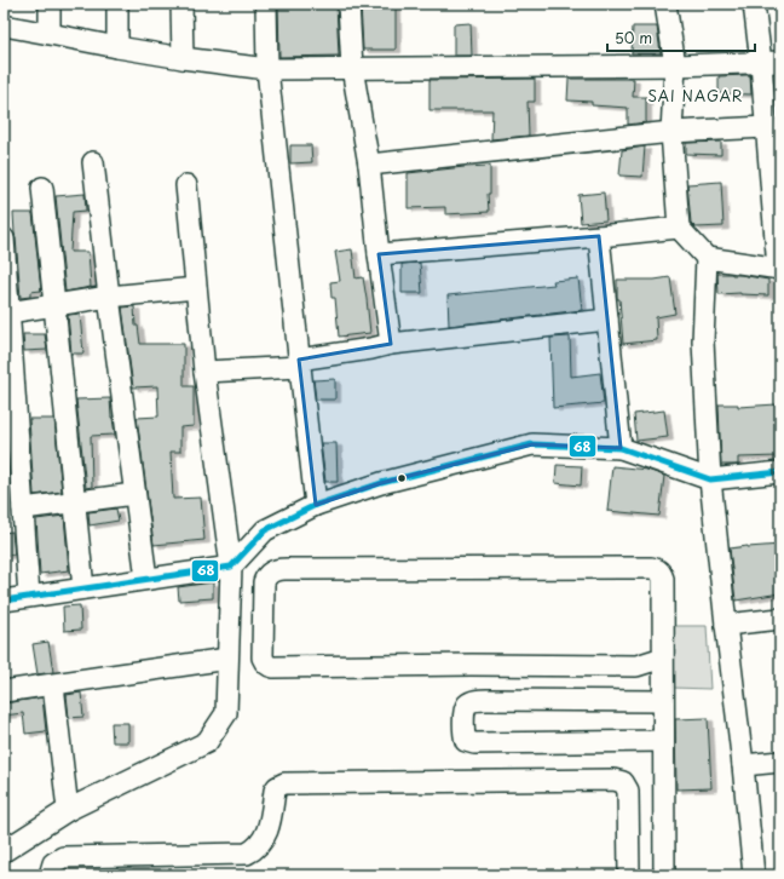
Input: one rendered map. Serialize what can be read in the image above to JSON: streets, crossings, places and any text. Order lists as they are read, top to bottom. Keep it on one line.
{"districts":["SAI NAGAR"],"lines":["transit line 68"],"scale_bar":"50 m"}
